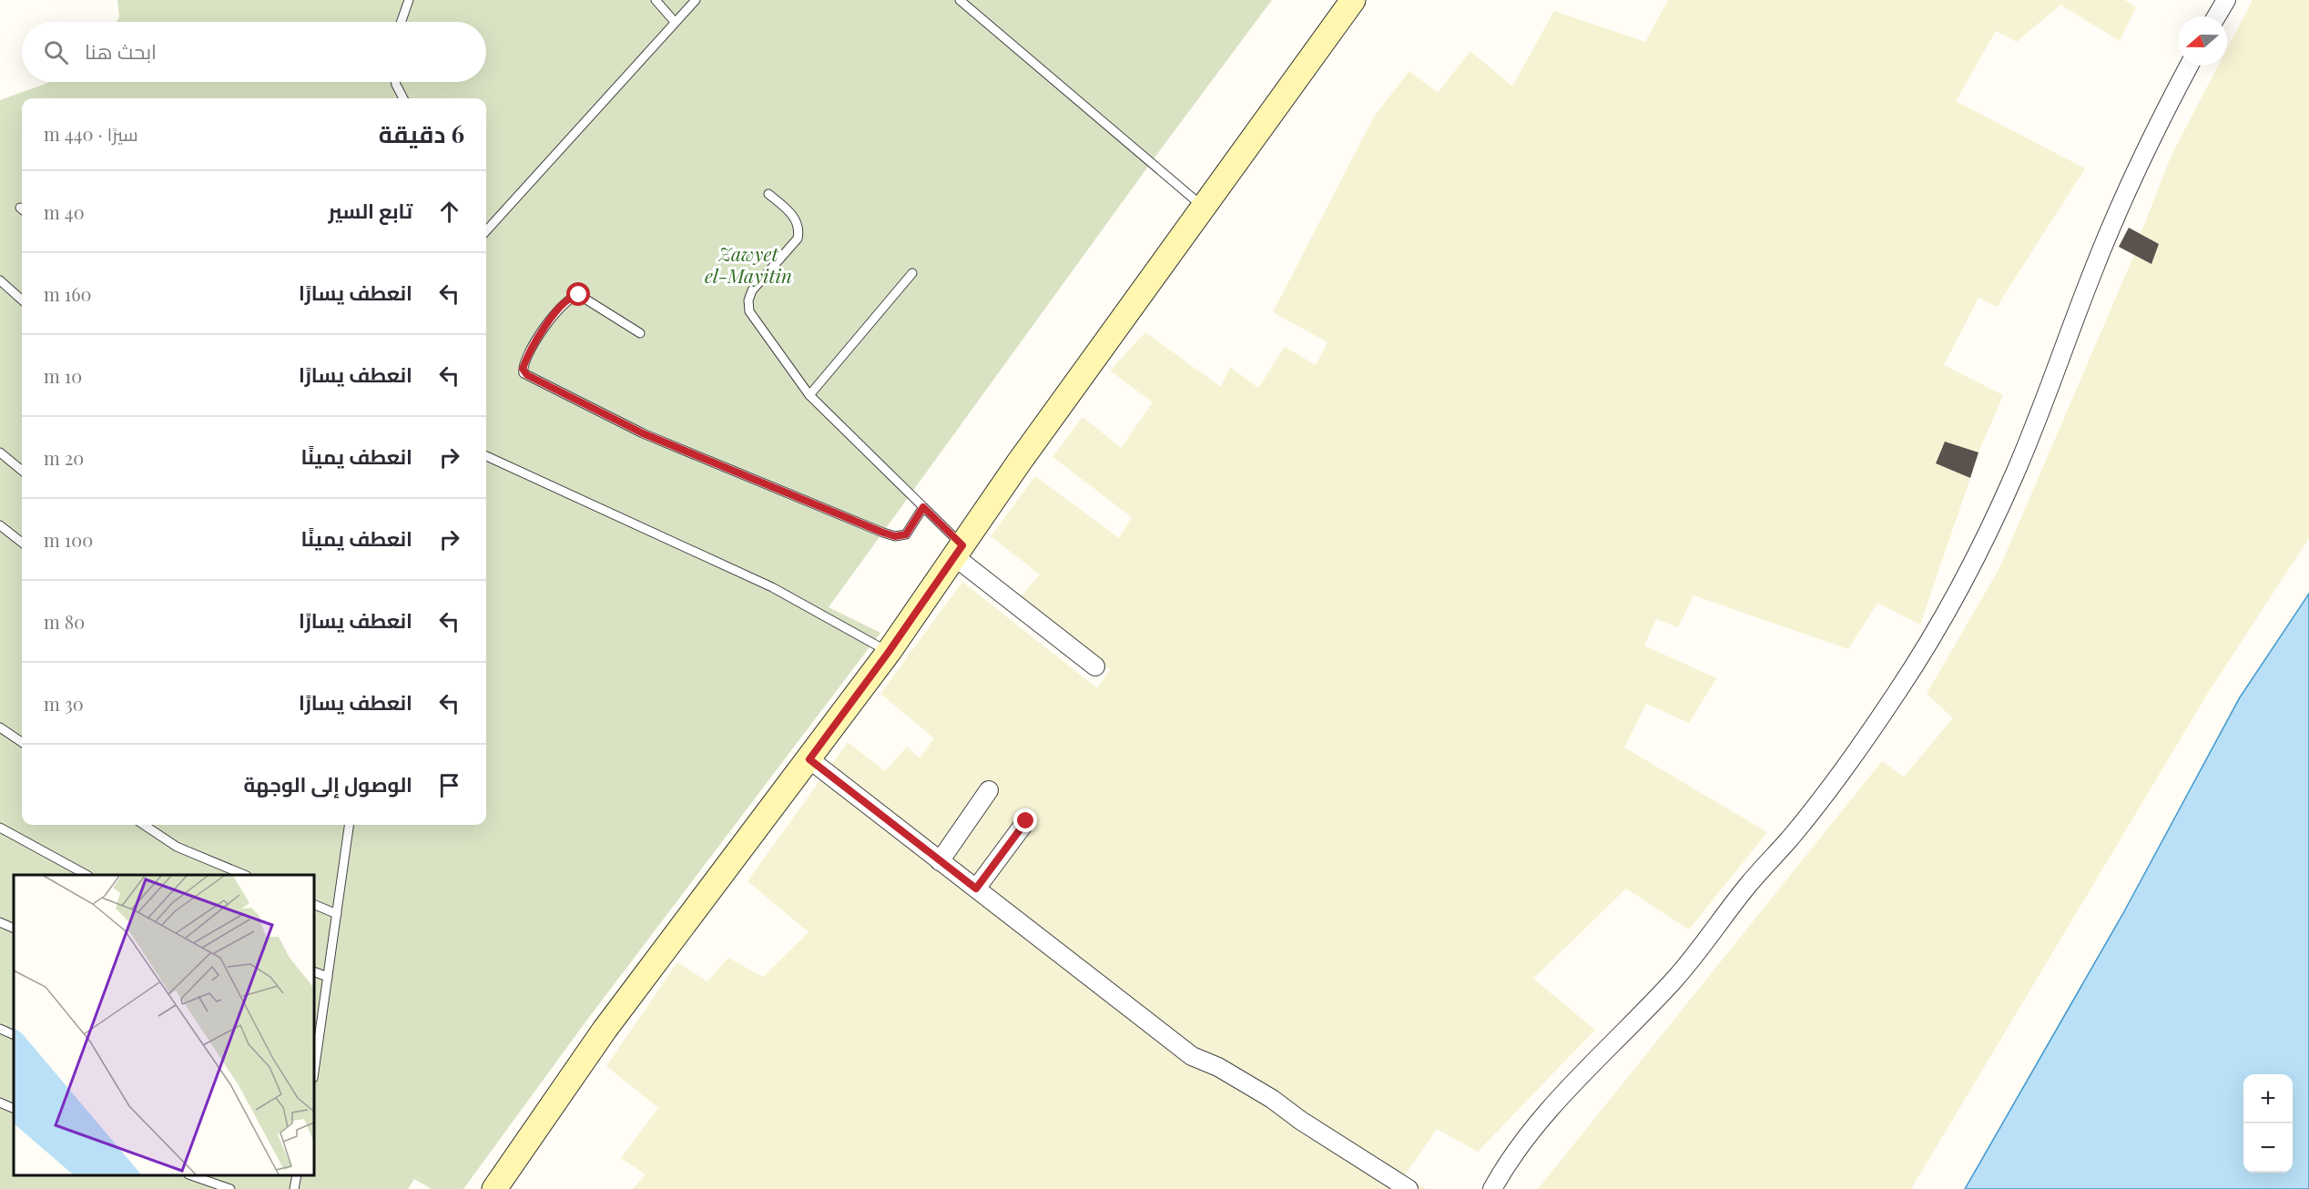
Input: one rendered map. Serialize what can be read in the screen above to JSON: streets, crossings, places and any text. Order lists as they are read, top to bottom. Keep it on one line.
{"parks":["Zawyet el-Mayitin"],"north":"left","page":{"search":"ابحث هنا","heading":["6 دقيقة","سيرًا · 440 m"],"list":[["تابع السير","40 m"],["انعطف يسارًا","160 m"],["انعطف يسارًا","10 m"],["انعطف يمينًا","20 m"],["انعطف يمينًا","100 m"],["انعطف يسارًا","80 m"],["انعطف يسارًا","30 m"],"الوصول إلى الوجهة"],"map_buttons":["+","−"]}}
